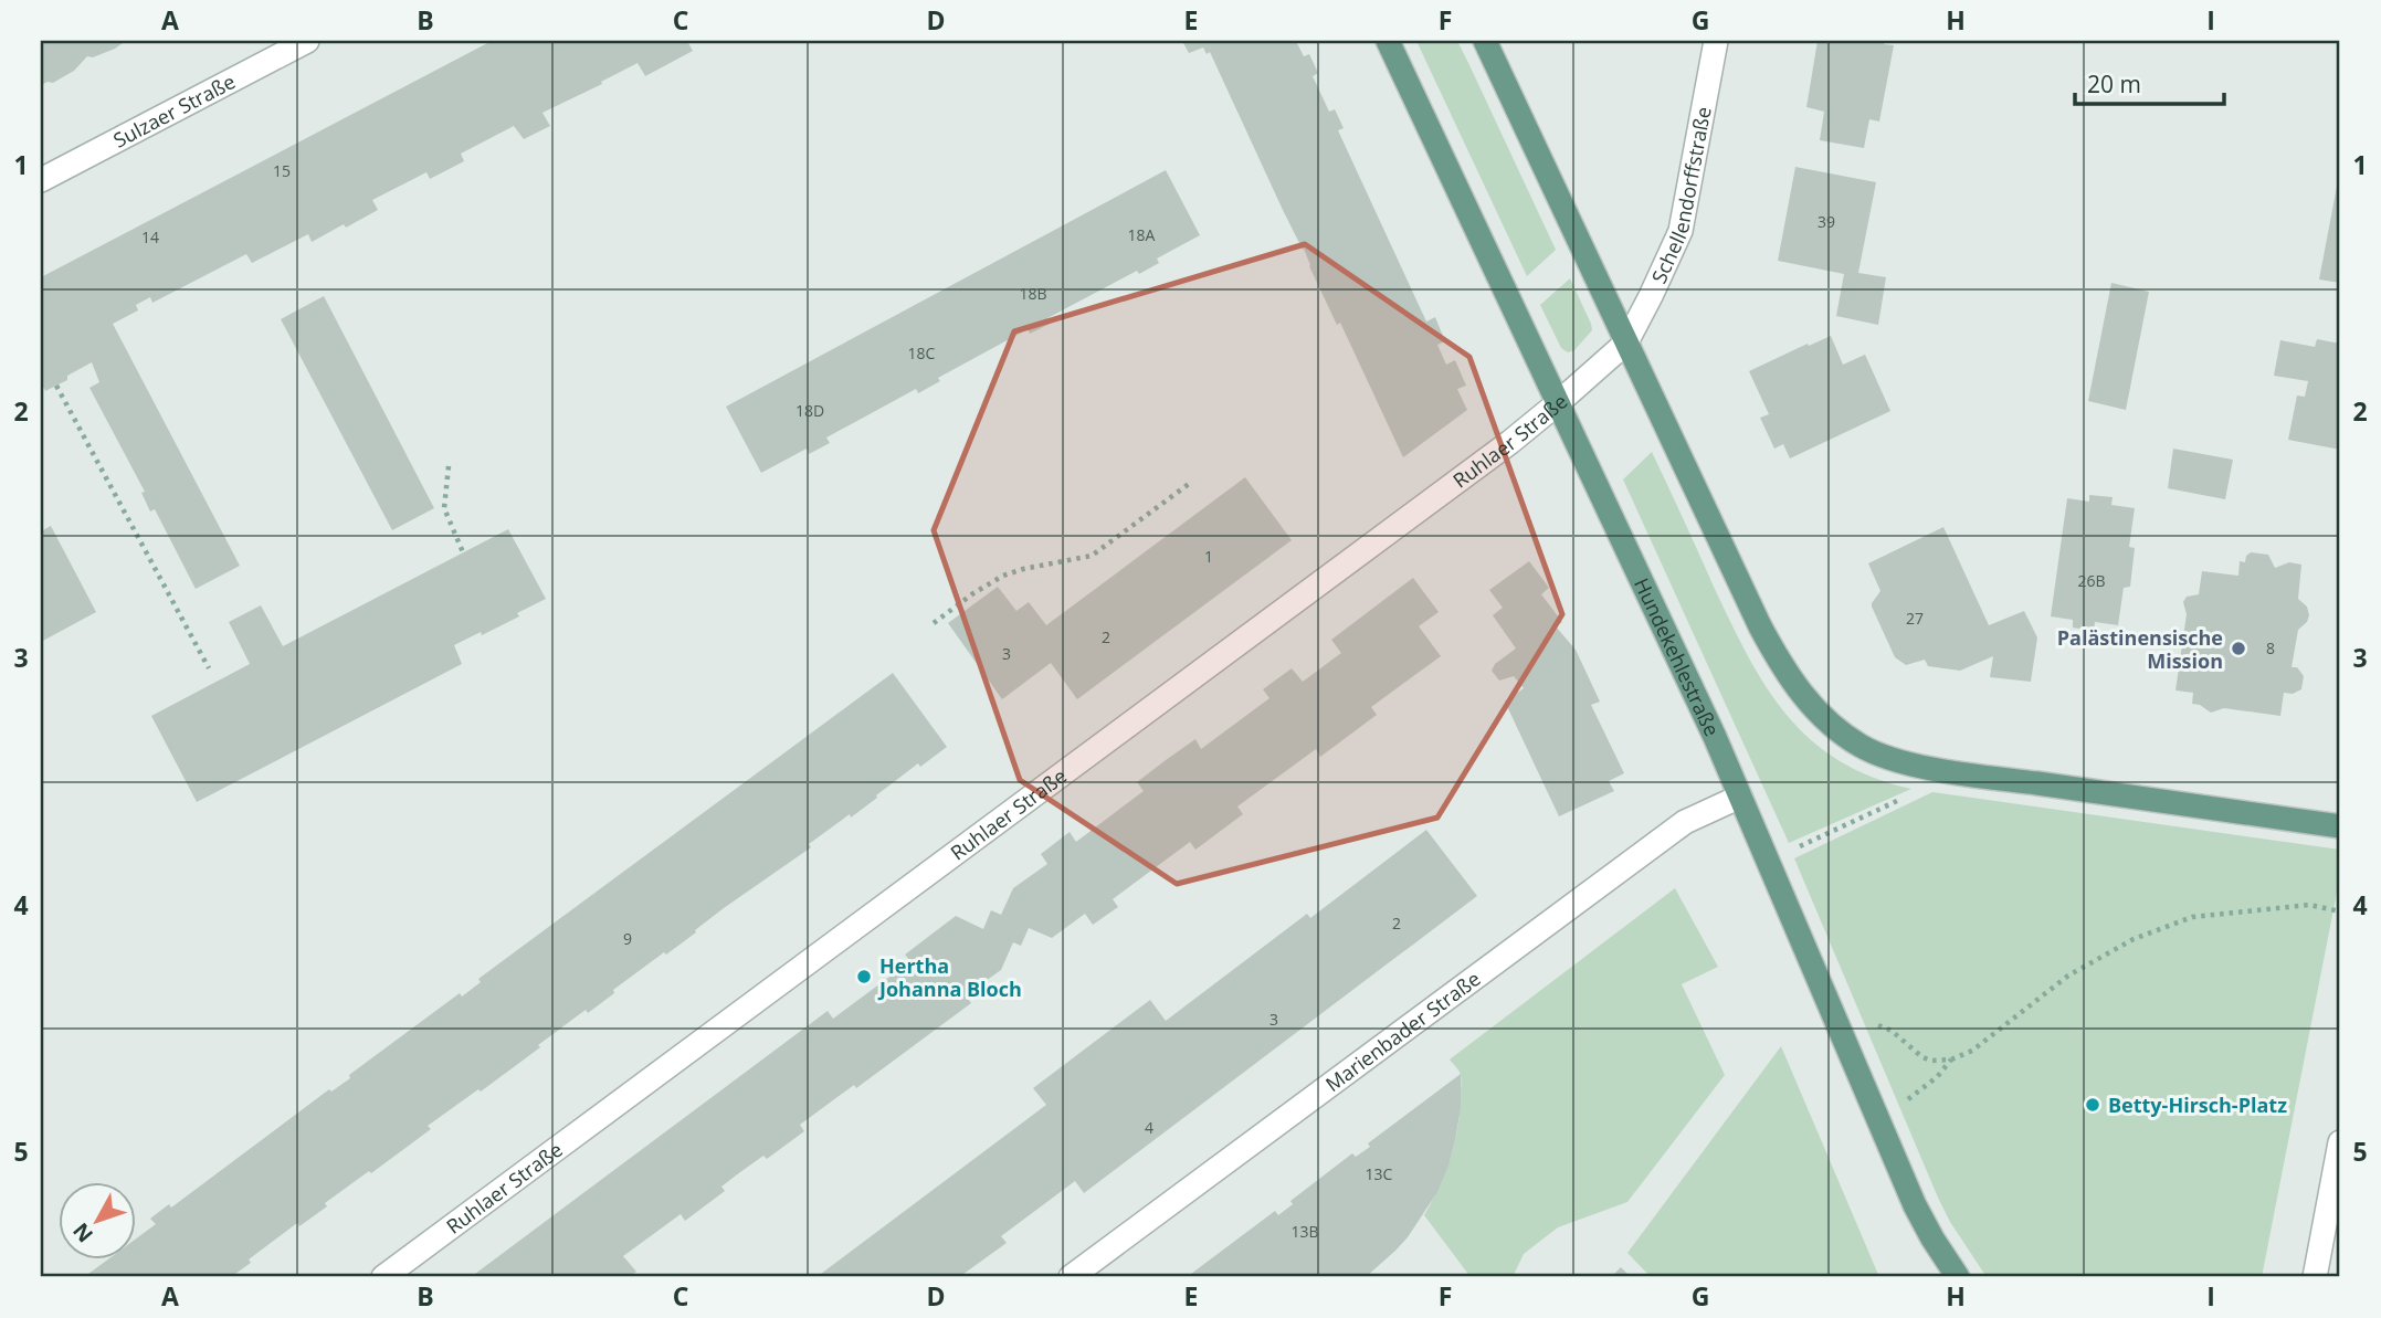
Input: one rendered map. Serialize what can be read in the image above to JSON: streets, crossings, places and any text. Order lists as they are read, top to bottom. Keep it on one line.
{"streets":{"main road":["Hundekehlestraße"],"street":["Sulzaer Straße","Schellendorffstraße","Ruhlaer Straße","Marienbader Straße"]},"crossings":[["Schellendorffstraße","Ruhlaer Straße"],["Ruhlaer Straße","Hundekehlestraße"],["Hundekehlestraße","Marienbader Straße"]],"places":["Palästinensische Mission","Hertha Johanna Bloch","Betty-Hirsch-Platz"],"house_numbers":["15","39","18A","14","18B","18C","18D","1","26B","27","2","8","3","2","9","3","4","13C","13B"],"scale_bar":"20 m","north":"bottom left","grid":{"columns":["A","B","C","D","E","F","G","H","I"],"rows":["1","2","3","4","5"]}}
